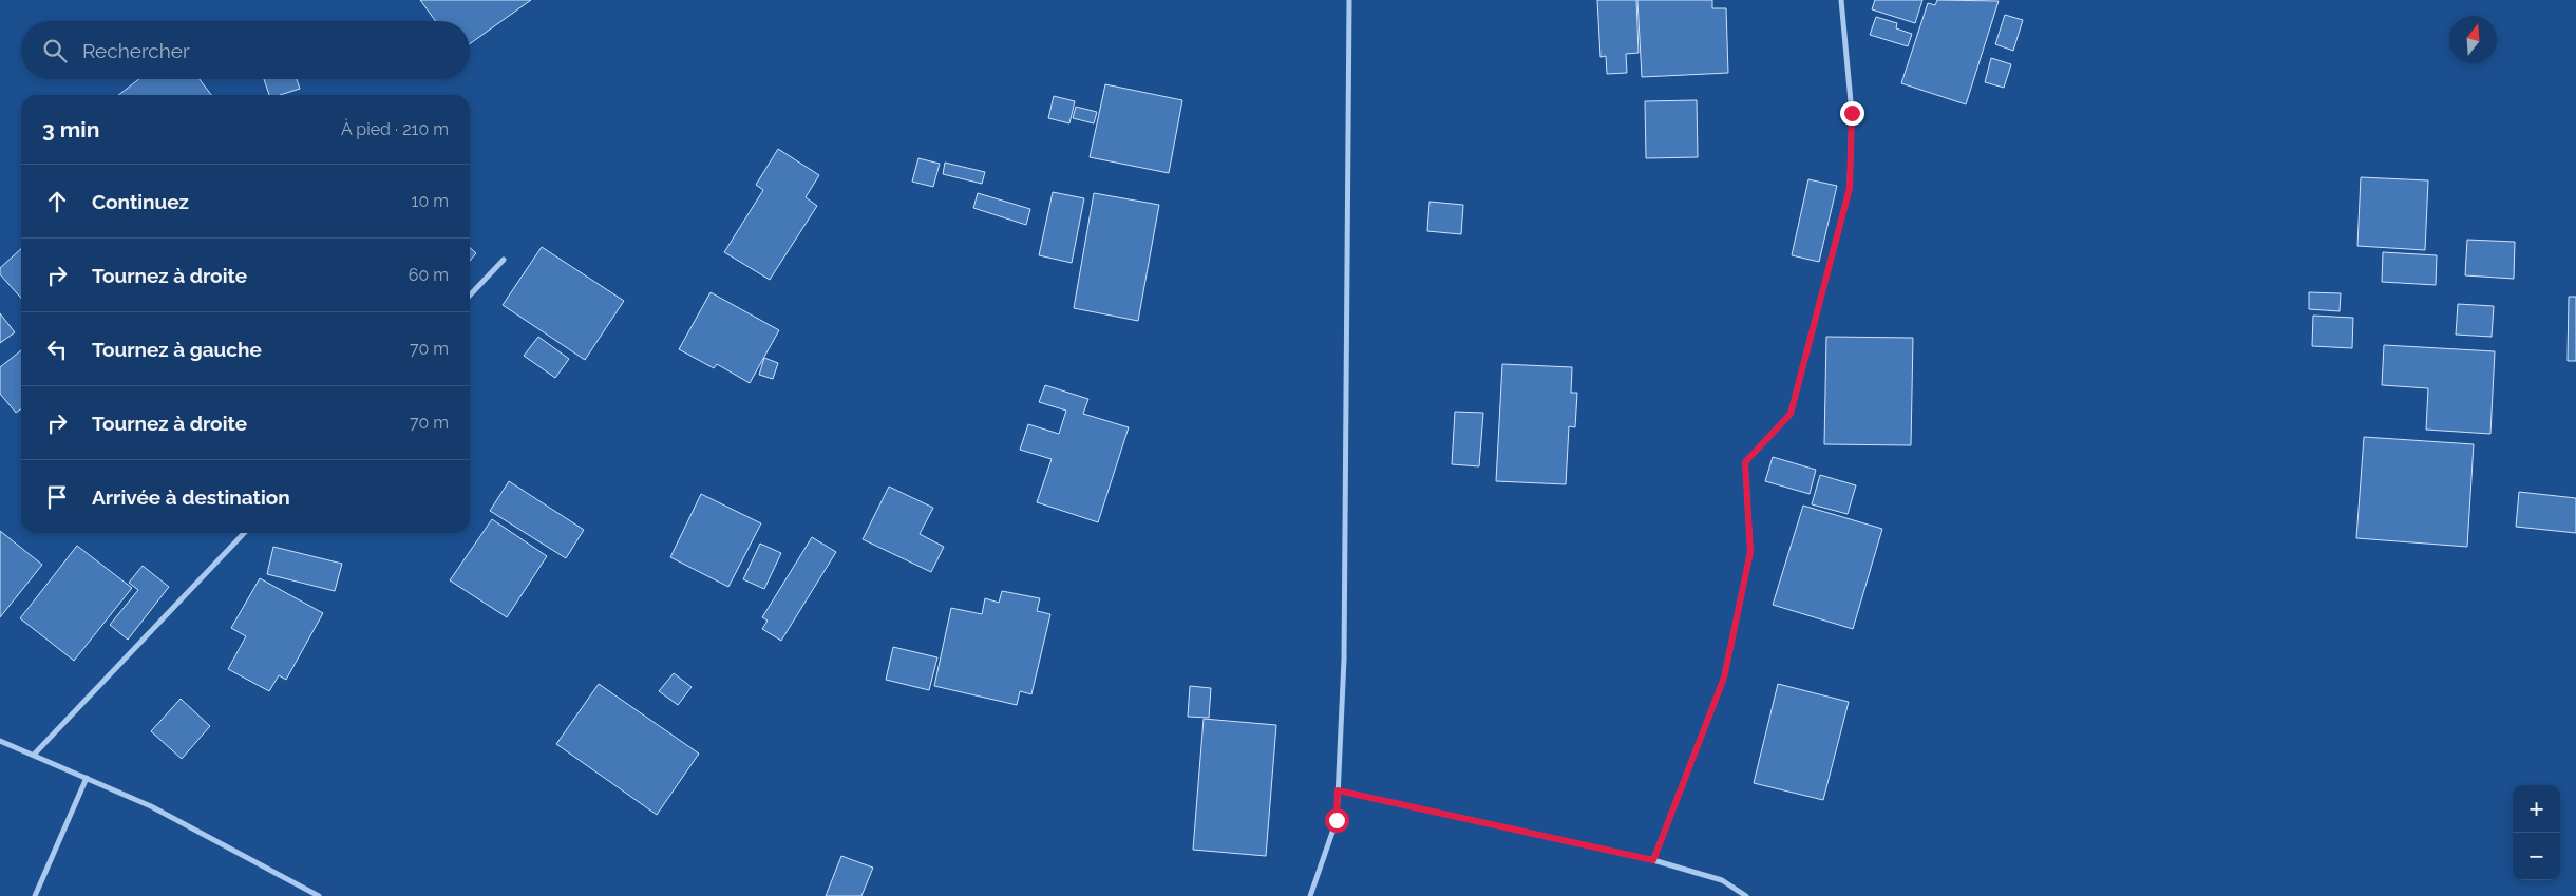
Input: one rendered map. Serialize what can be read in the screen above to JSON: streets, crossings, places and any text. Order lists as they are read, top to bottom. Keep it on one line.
{"north":"top","page":{"search":"Rechercher","heading":["3 min","À pied · 210 m"],"list":[["Continuez","10 m"],["Tournez à droite","60 m"],["Tournez à gauche","70 m"],["Tournez à droite","70 m"],"Arrivée à destination"],"map_buttons":["+","−"]}}
